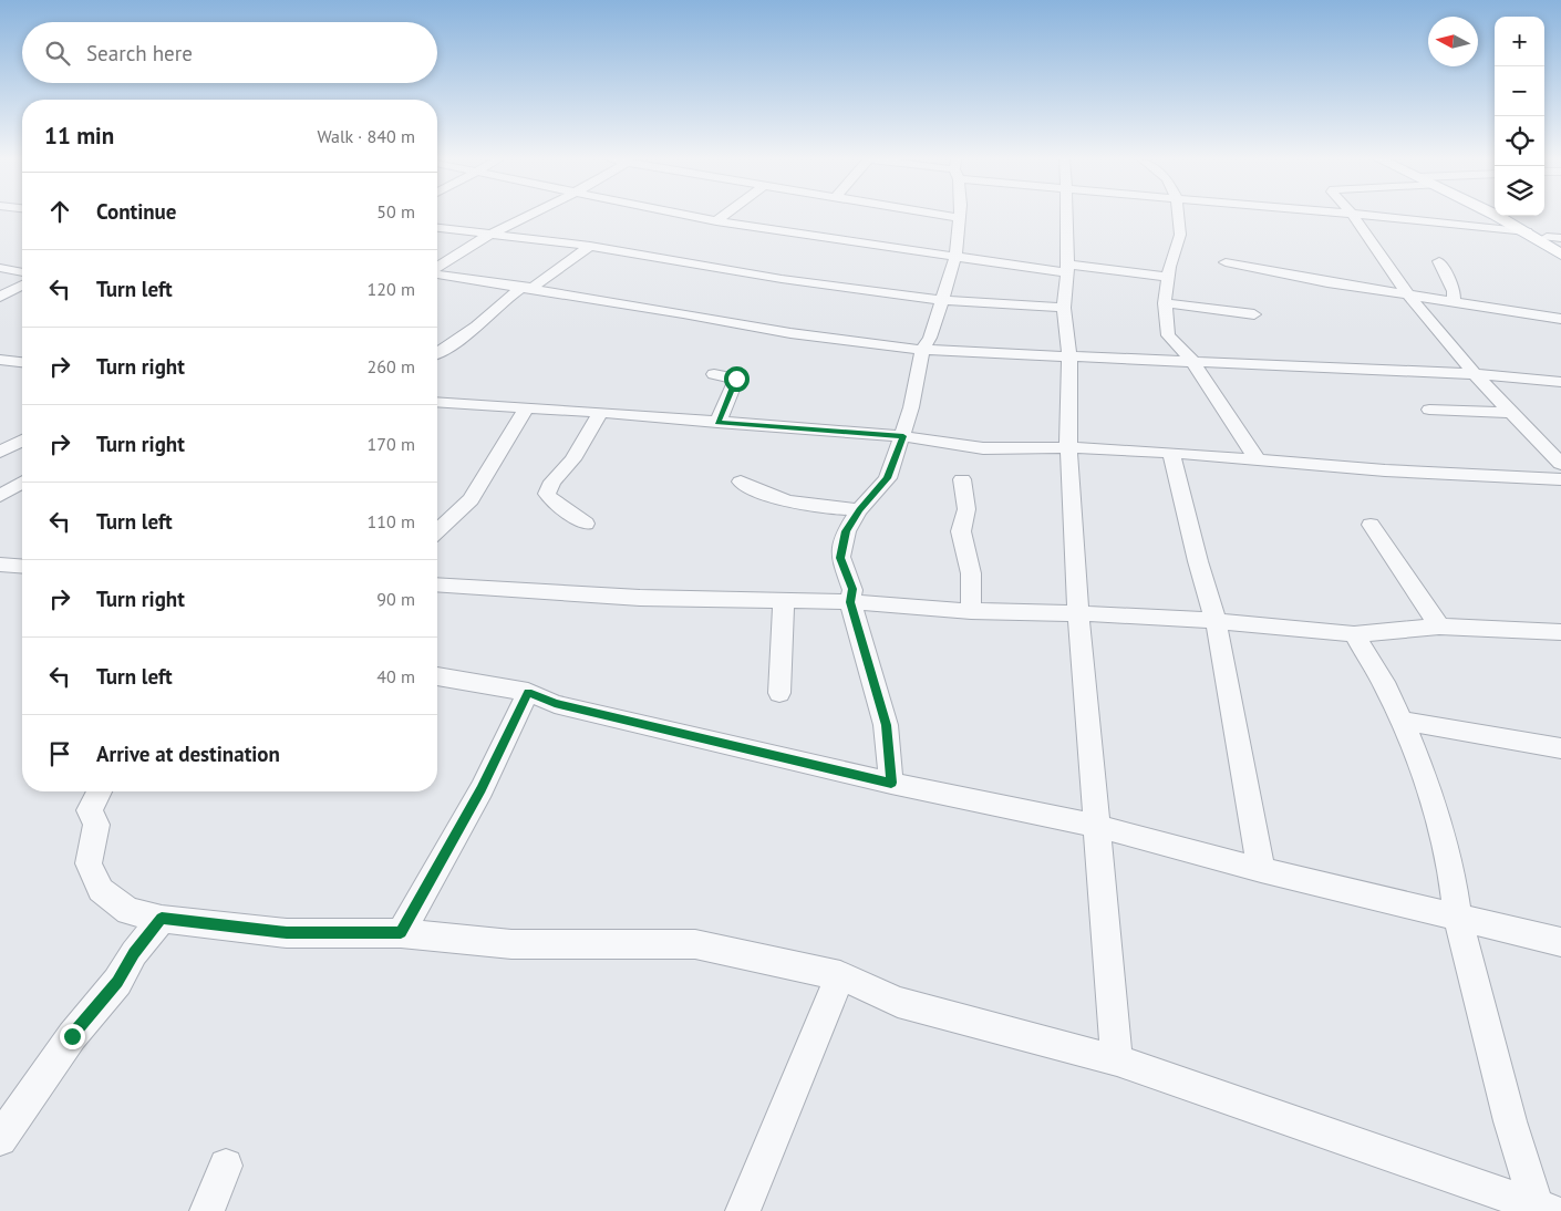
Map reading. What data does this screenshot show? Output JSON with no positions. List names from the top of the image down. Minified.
{"north":"left","page":{"map_buttons":["+","−"],"search":"Search here","heading":["11 min","Walk · 840 m"],"list":[["Continue","50 m"],["Turn left","120 m"],["Turn right","260 m"],["Turn right","170 m"],["Turn left","110 m"],["Turn right","90 m"],["Turn left","40 m"],"Arrive at destination"]}}
